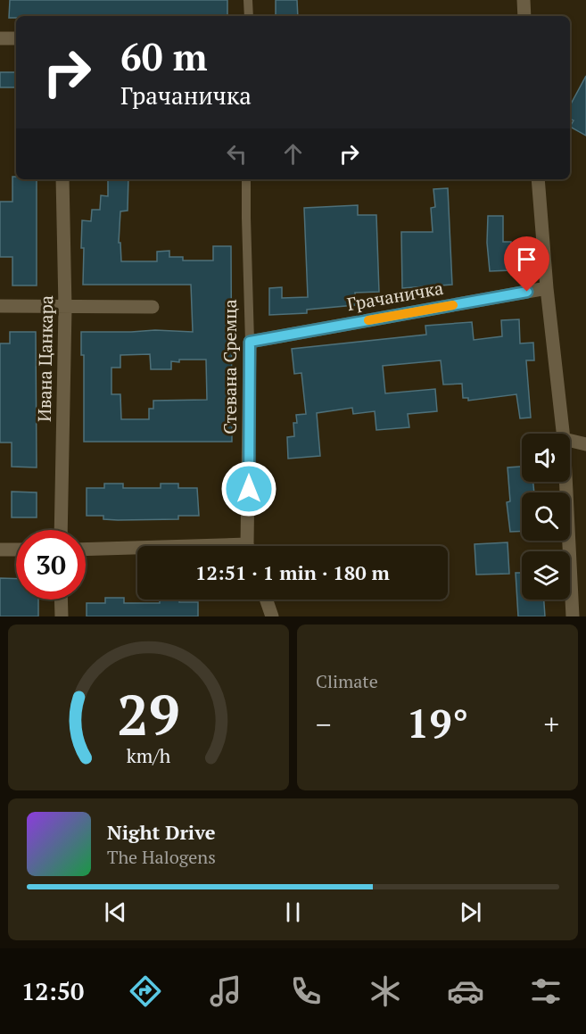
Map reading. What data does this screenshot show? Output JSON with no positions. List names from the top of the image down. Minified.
{"streets":{"street":["Грачаничка","Ивана Цанкара","Стевана Сремца"]},"crossings":[["Грачаничка","Стевана Сремца"]],"page":{"turn":["60 m","Грачаничка"],"limit":"30","trip":"12:51 · 1 min · 180 m","tile":"Climate","heat":["−","19°","+"],"song":["Night Drive","The Halogens"],"tabs":"12:50","gauge":["29","km/h"]}}
